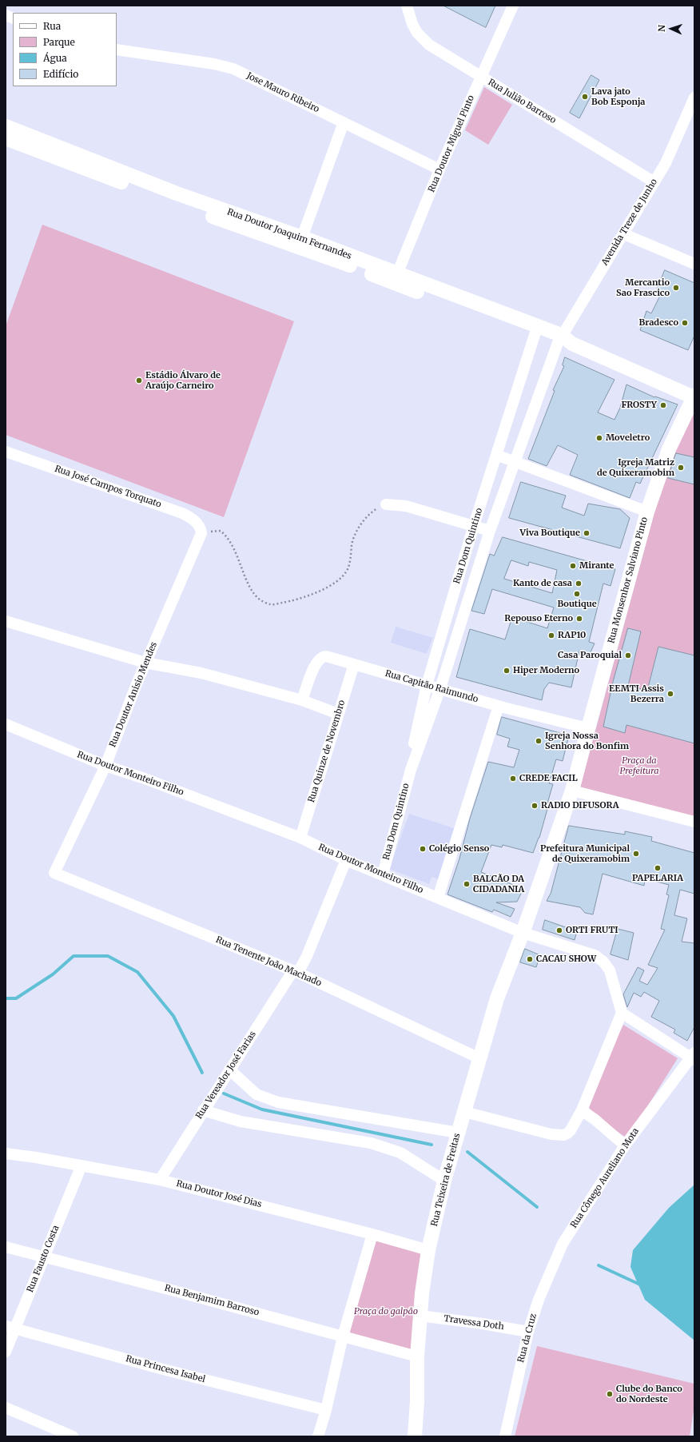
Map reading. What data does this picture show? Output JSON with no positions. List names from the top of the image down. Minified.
{"streets":{"street":["Jose Mauro Ribeiro","Rua Julião Barroso","Rua Doutor Miguel Pinto","Avenida Treze de Junho","Rua Doutor Joaquim Fernandes","Rua José Campos Torquato","Rua Dom Quintino","Rua Monsenhor Salviano Pinto","Rua Capitão Raimundo","Rua Doutor Anisio Mendes","Rua Quinze de Novembro","Rua Doutor Monteiro Filho","Rua Tenente João Machado","Rua Vereador José Farias","Rua Cônego Aureliano Mota","Rua Teixeira de Freitas","Rua Doutor José Dias","Rua Fausto Costa","Rua Benjamim Barroso","Travessa Doth","Rua da Cruz","Rua Princesa Isabel"]},"crossings":[["Jose Mauro Ribeiro","Rua Doutor Miguel Pinto"],["Rua Julião Barroso","Rua Doutor Miguel Pinto"],["Rua Julião Barroso","Avenida Treze de Junho"],["Rua Doutor Miguel Pinto","Rua Doutor Joaquim Fernandes"],["Avenida Treze de Junho","Rua Doutor Joaquim Fernandes"],["Avenida Treze de Junho","Rua Dom Quintino"],["Rua Doutor Joaquim Fernandes","Rua Dom Quintino"],["Rua Doutor Joaquim Fernandes","Rua Monsenhor Salviano Pinto"],["Rua José Campos Torquato","Rua Doutor Anisio Mendes"],["Rua Dom Quintino","Rua Capitão Raimundo"],["Rua Dom Quintino","Rua Doutor Monteiro Filho"],["Rua Monsenhor Salviano Pinto","Rua Capitão Raimundo"],["Rua Monsenhor Salviano Pinto","Rua Doutor Monteiro Filho"],["Rua Monsenhor Salviano Pinto","Rua Teixeira de Freitas"],["Rua Capitão Raimundo","Rua Quinze de Novembro"],["Rua Doutor Anisio Mendes","Rua Doutor Monteiro Filho"],["Rua Doutor Anisio Mendes","Rua Tenente João Machado"],["Rua Quinze de Novembro","Rua Doutor Monteiro Filho"],["Rua Doutor Monteiro Filho","Rua Vereador José Farias"],["Rua Doutor Monteiro Filho","Rua Teixeira de Freitas"],["Rua Tenente João Machado","Rua Vereador José Farias"],["Rua Tenente João Machado","Rua Teixeira de Freitas"],["Rua Vereador José Farias","Rua Doutor José Dias"],["Rua Cônego Aureliano Mota","Rua da Cruz"],["Rua Teixeira de Freitas","Rua Doutor José Dias"],["Rua Teixeira de Freitas","Rua Benjamim Barroso"],["Rua Teixeira de Freitas","Travessa Doth"],["Rua Doutor José Dias","Rua Fausto Costa"],["Rua Fausto Costa","Rua Benjamim Barroso"],["Rua Fausto Costa","Rua Princesa Isabel"],["Travessa Doth","Rua da Cruz"]],"parks":["Praça da Prefeitura","Praça do galpão"],"places":["Lava jato Bob Esponja","Mercantio Sao Frascico","Bradesco","Estádio Álvaro de Araújo Carneiro","FROSTY","Moveletro","Igreja Matriz de Quixeramobim","Viva Boutique","Mirante","Kanto de casa","Boutique","Repouso Eterno","RAP10","Casa Paroquial","Hiper Moderno","EEMTI Assis Bezerra","Igreja Nossa Senhora do Bonfim","CREDE FACIL","RADIO DIFUSORA","Colégio Senso","Prefeitura Municipal de Quixeramobim","PAPELARIA","BALCÃO DA CIDADANIA","ORTI FRUTI","CACAU SHOW","Clube do Banco do Nordeste"],"legend":["Rua","Parque","Água","Edifício"],"north":"left"}
